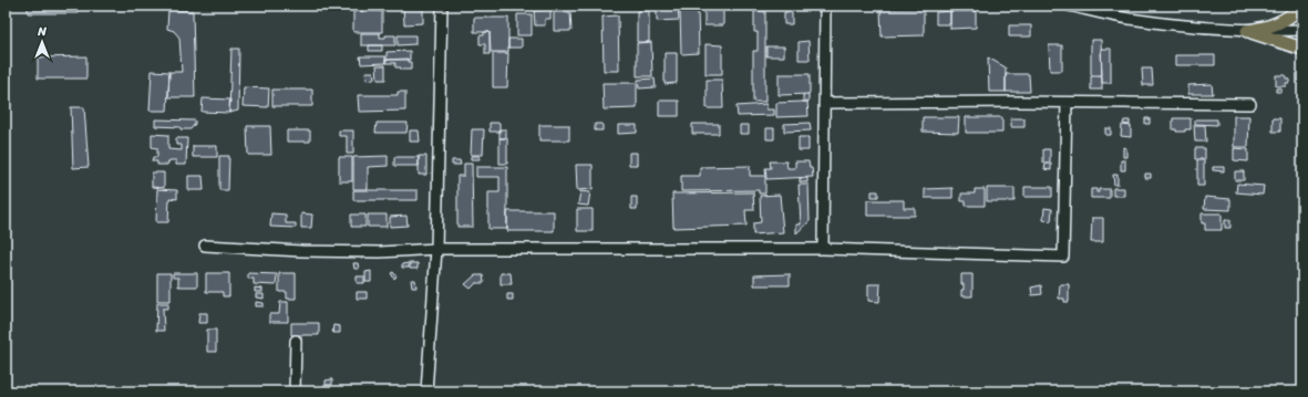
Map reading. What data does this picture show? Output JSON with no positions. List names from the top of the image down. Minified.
{"north":"top"}
